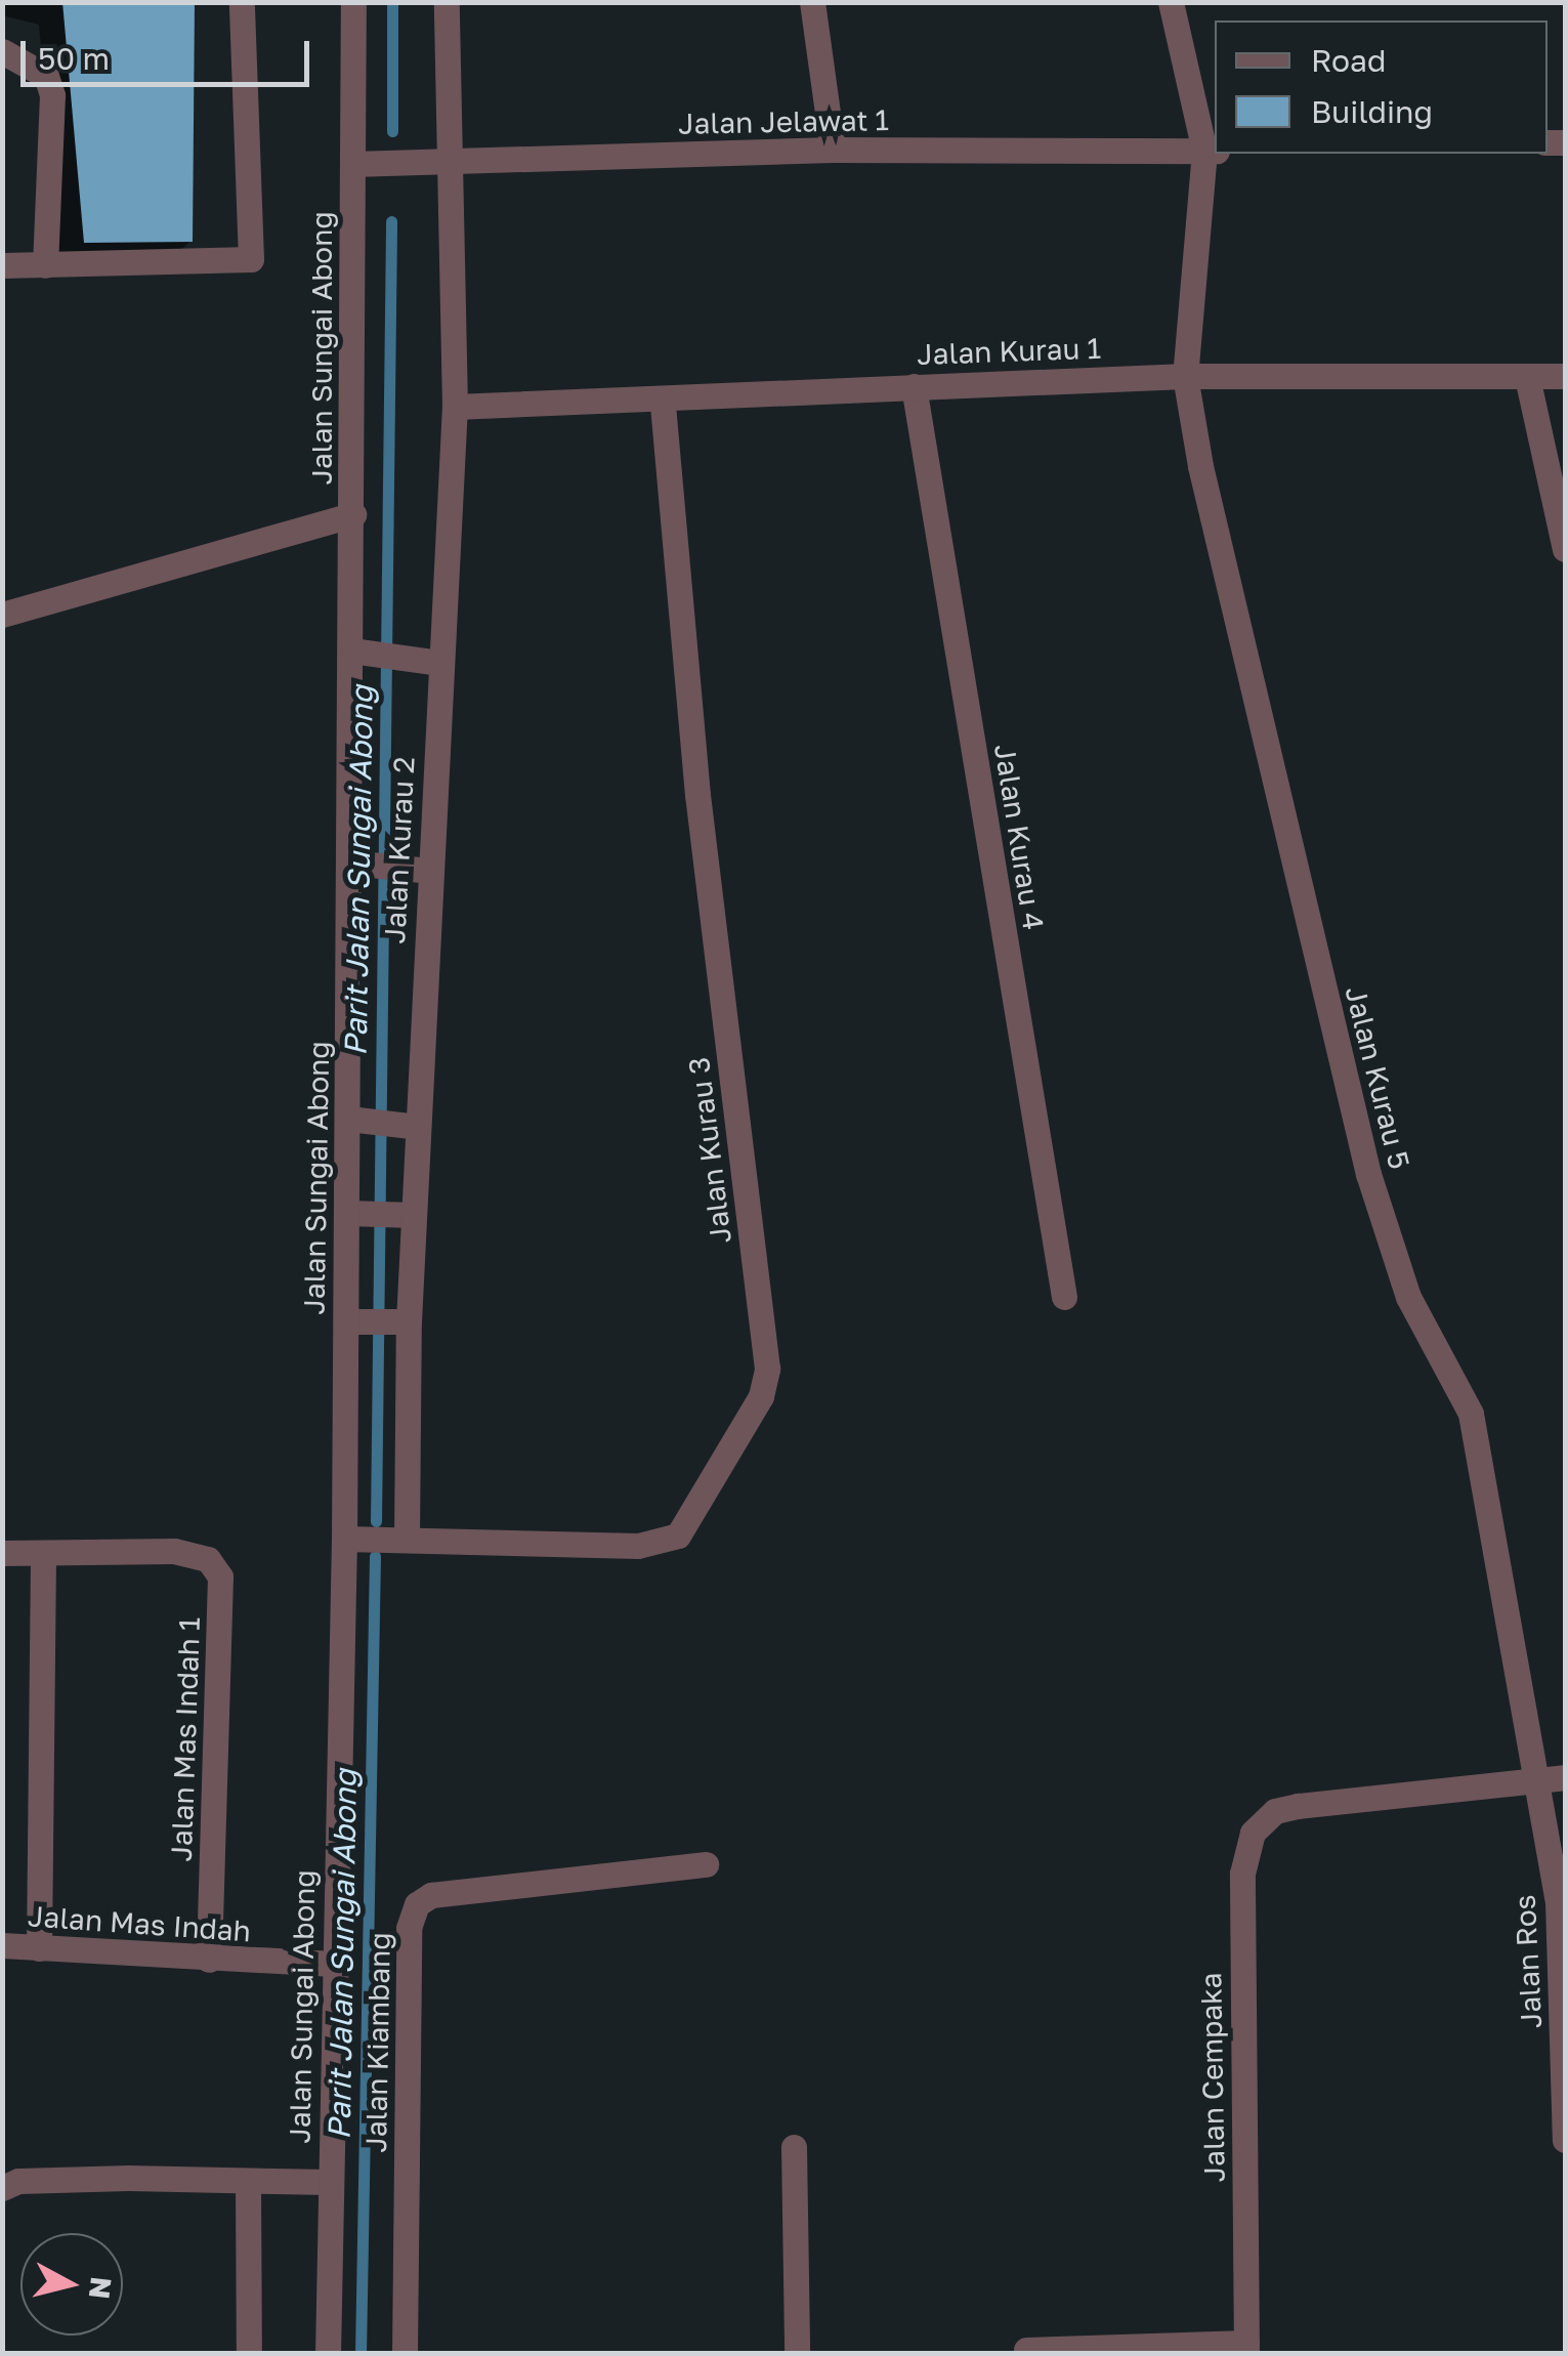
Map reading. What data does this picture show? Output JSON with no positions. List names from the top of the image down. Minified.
{"streets":{"street":["Jalan Jelawat 1","Jalan Sungai Abong","Jalan Kurau 1","Jalan Kurau 4","Jalan Kurau 2","Jalan Kurau 5","Jalan Kurau 3","Jalan Mas Indah 1","Jalan Mas Indah","Jalan Ros","Jalan Kiambang","Jalan Cempaka"]},"crossings":[["Jalan Jelawat 1","Jalan Sungai Abong"],["Jalan Jelawat 1","Jalan Kurau 2"],["Jalan Jelawat 1","Jalan Kurau 5"],["Jalan Sungai Abong","Jalan Kurau 2"],["Jalan Sungai Abong","Jalan Kurau 3"],["Jalan Sungai Abong","Jalan Mas Indah"],["Jalan Kurau 1","Jalan Kurau 4"],["Jalan Kurau 1","Jalan Kurau 2"],["Jalan Kurau 1","Jalan Kurau 5"],["Jalan Kurau 1","Jalan Kurau 3"],["Jalan Kurau 2","Jalan Kurau 3"],["Jalan Kurau 5","Jalan Ros"],["Jalan Kurau 5","Jalan Cempaka"],["Jalan Mas Indah 1","Jalan Mas Indah"],["Jalan Ros","Jalan Cempaka"]],"water":["Parit Jalan Sungai Abong"],"legend":["Road","Building"],"scale_bar":"50 m","north":"right"}
